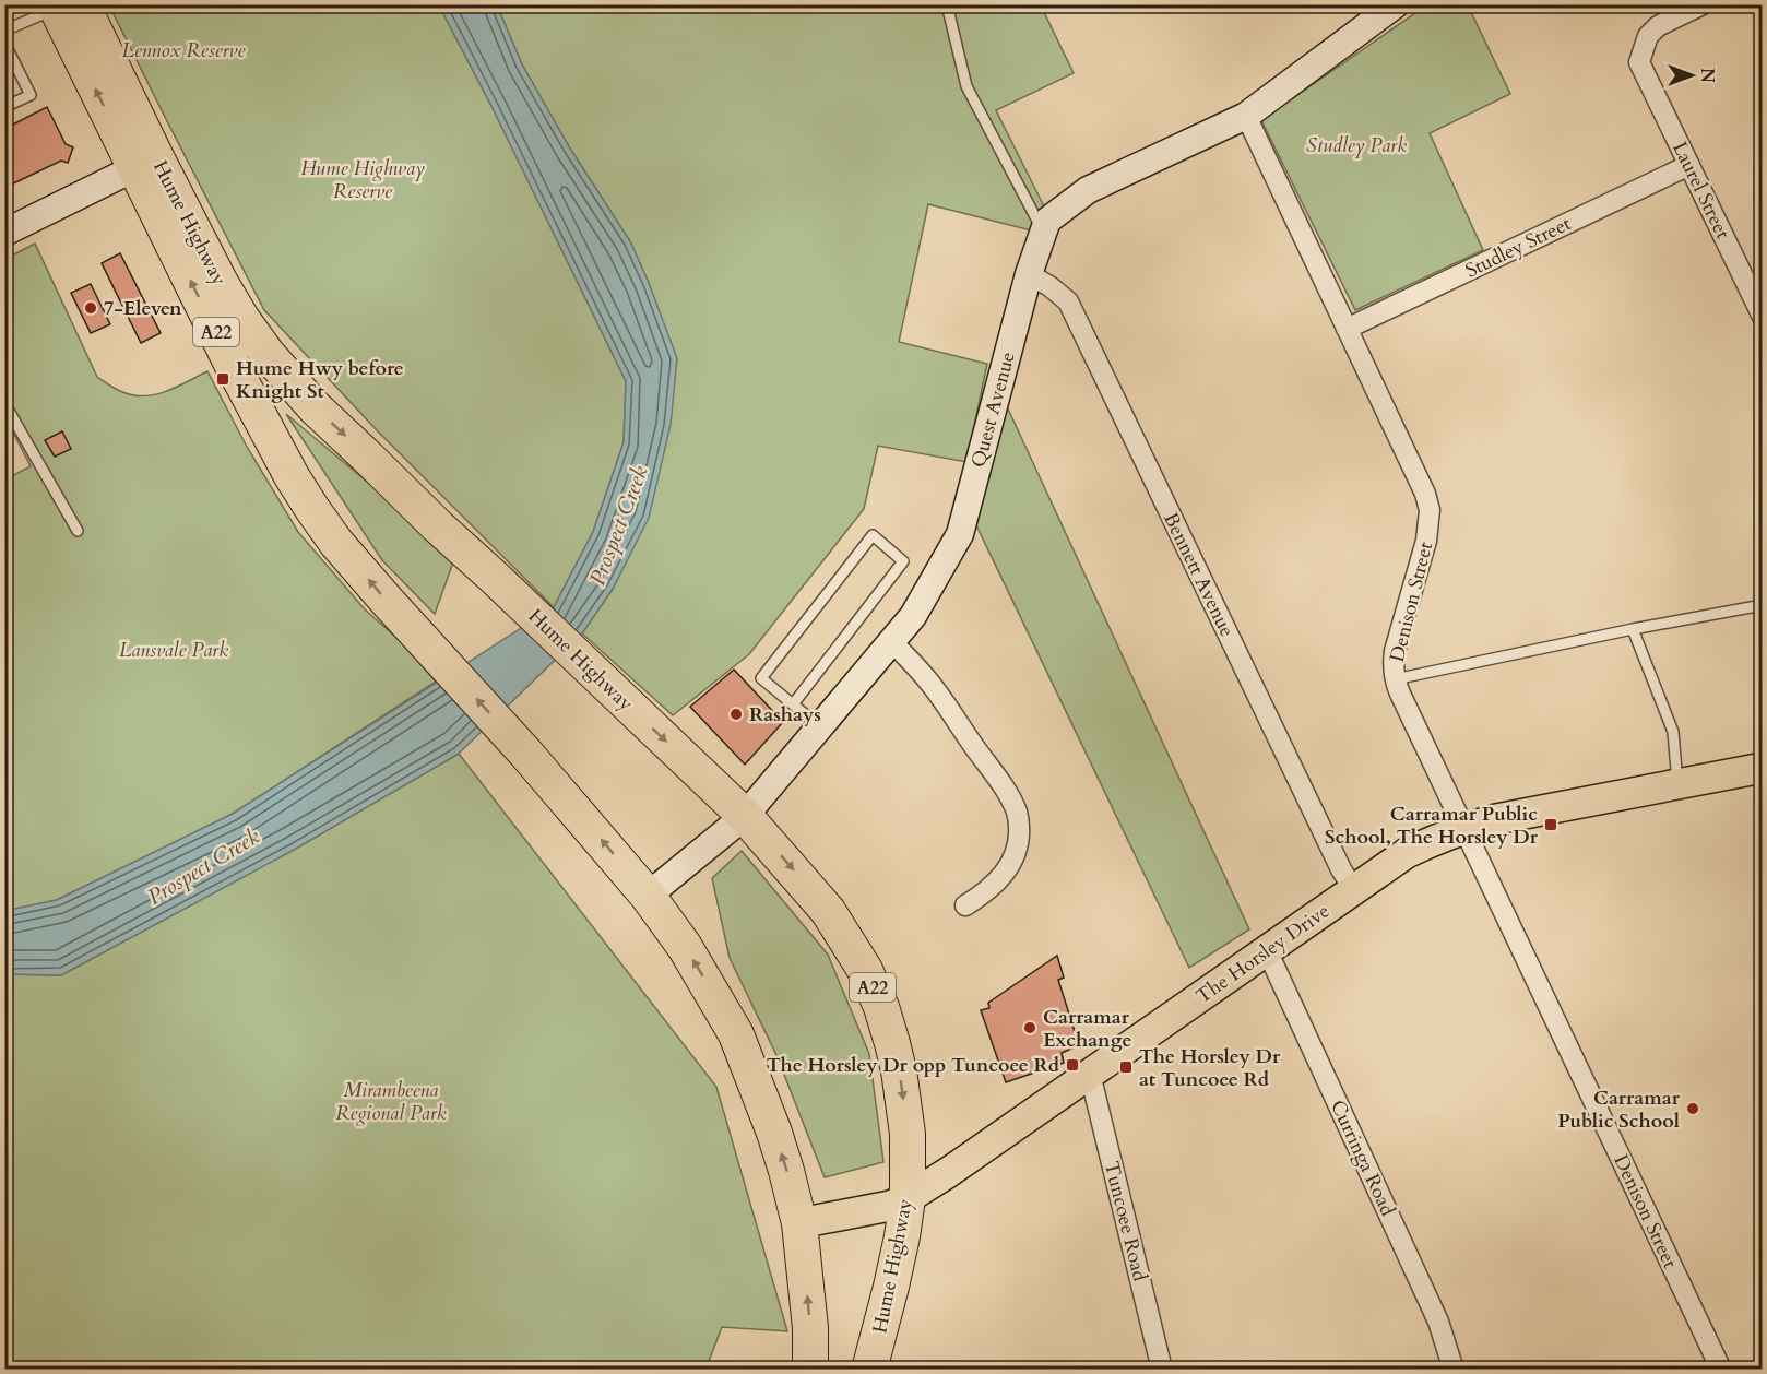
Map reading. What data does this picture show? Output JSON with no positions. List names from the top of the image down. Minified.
{"streets":{"highway":["Hume Highway","A22"],"main road":["The Horsley Drive"],"street":["Laurel Street","Studley Street","Quest Avenue","Bennett Avenue","Denison Street","Curringa Road","Tuncoee Road"]},"crossings":[["Laurel Street","Studley Street"],["Hume Highway","Quest Avenue"],["Hume Highway","The Horsley Drive"],["Studley Street","Denison Street"],["Quest Avenue","Bennett Avenue"],["Quest Avenue","Denison Street"],["Bennett Avenue","The Horsley Drive"],["Denison Street","The Horsley Drive"],["The Horsley Drive","Curringa Road"],["The Horsley Drive","Tuncoee Road"]],"water":["Prospect Creek"],"parks":["Lennox Reserve","Studley Park","Hume Highway Reserve","Lansvale Park","Mirambeena Regional Park"],"places":{"other":["7-Eleven","Rashays","Carramar Exchange","Carramar Public School"],"transit":["Hume Hwy before Knight St","Carramar Public School, The Horsley Dr","The Horsley Dr opp Tuncoee Rd","The Horsley Dr at Tuncoee Rd"]},"north":"right"}
